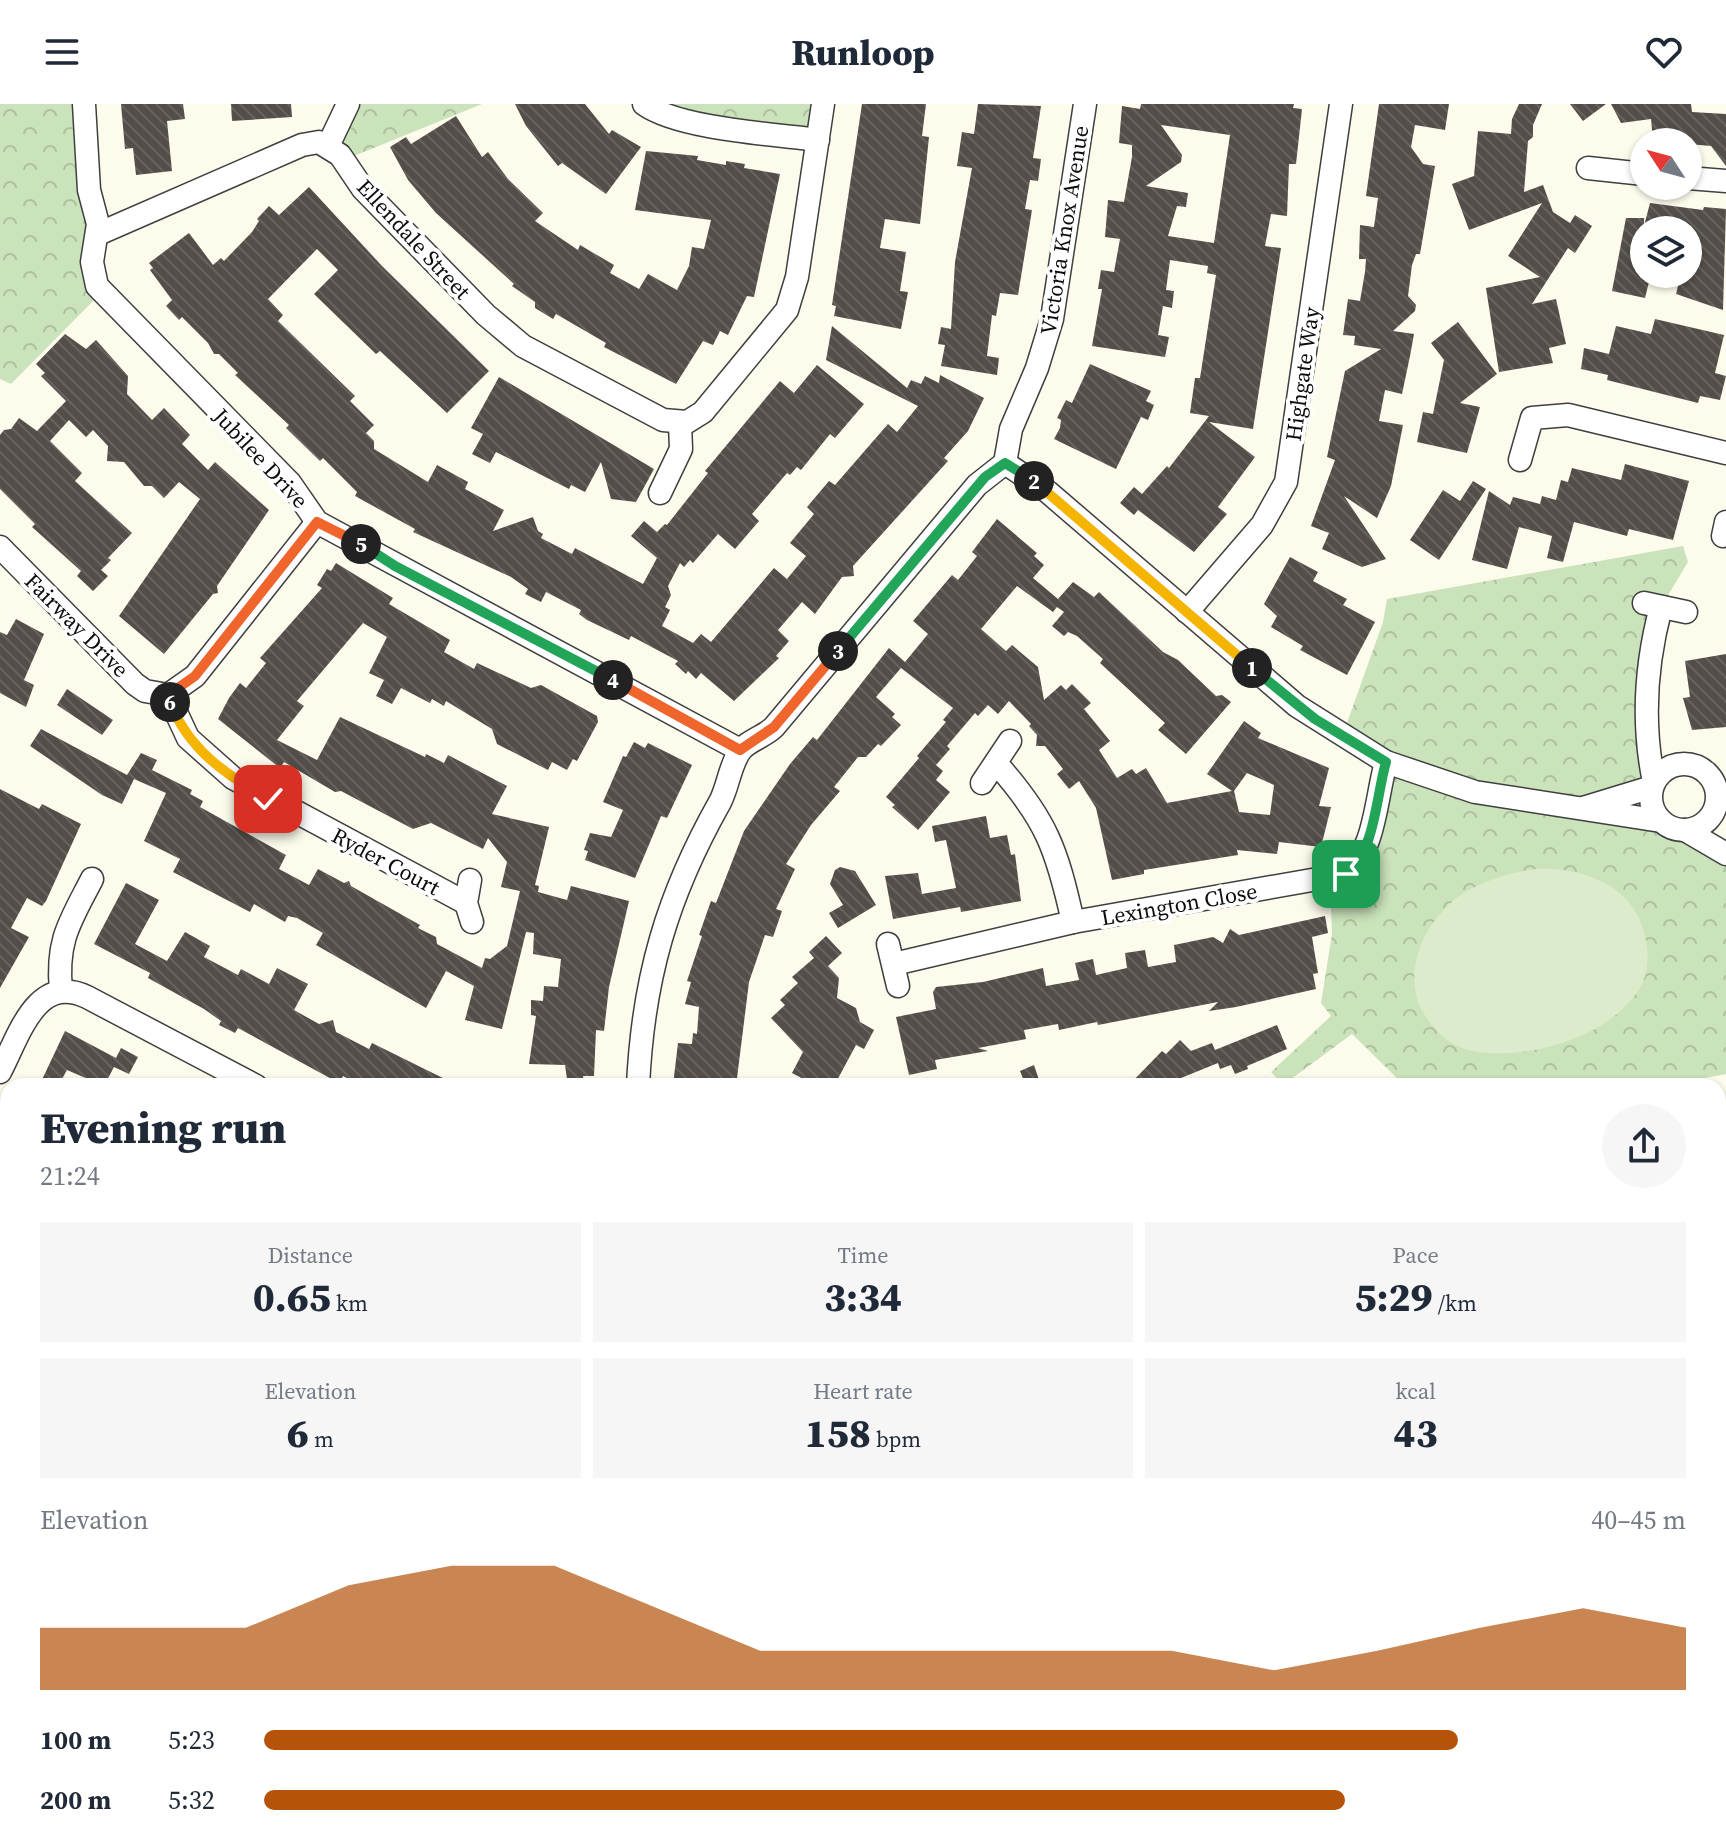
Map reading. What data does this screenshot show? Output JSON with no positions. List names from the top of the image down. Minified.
{"streets":{"street":["Victoria Knox Avenue","Ellendale Street","Highgate Way","Jubilee Drive","Fairway Drive","Ryder Court","Lexington Close"]},"crossings":[["Fairway Drive","Ryder Court"]],"north":"top left","page":{"header":"Runloop","pins":["2","5","3","1","4","6"],"heading":["Evening run","21:24"],"stats":[["Distance","0.65 km"],["Time","3:34"],["Pace","5:29 /km"],["Elevation","6 m"],["Heart rate","158 bpm"],["kcal","43"]],"chart":["Elevation","40–45 m"],"list":[{"name":"100 m","note":"5:23"},{"name":"200 m","note":"5:32"}]}}
